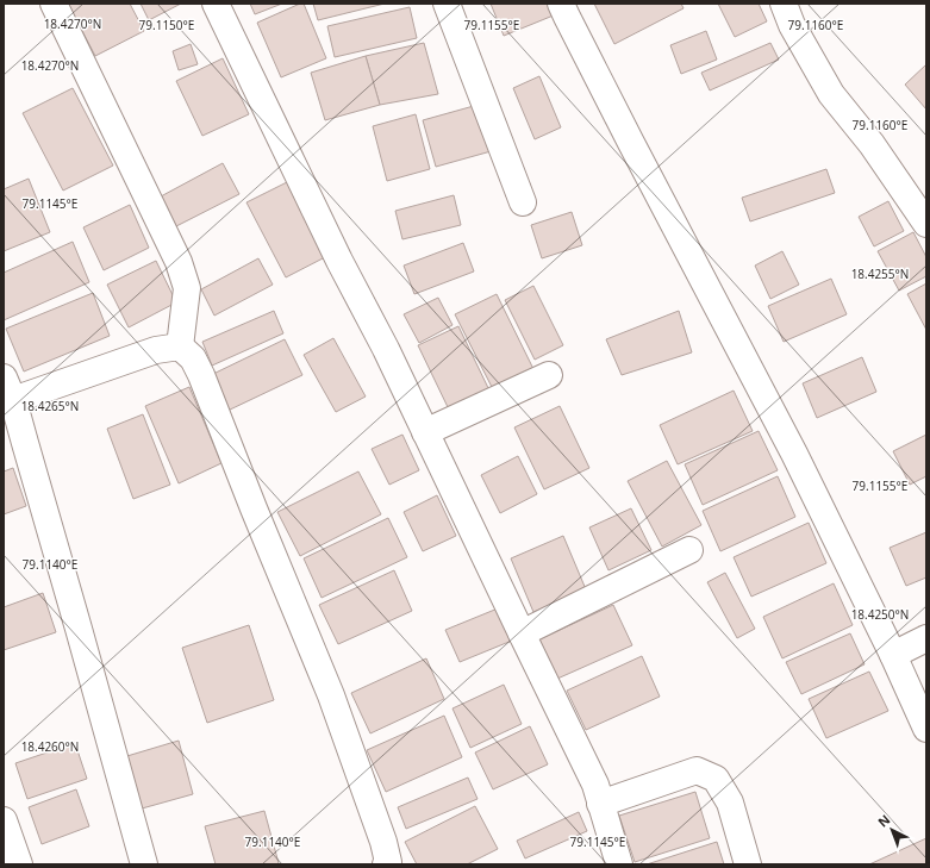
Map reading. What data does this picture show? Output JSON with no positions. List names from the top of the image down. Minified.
{"north":"top left","coordinates":["18.4270°N","79.1150°E","79.1155°E","79.1160°E","79.1145°E","18.4255°N","18.4265°N","79.1140°E","18.4250°N","18.4260°N"]}
